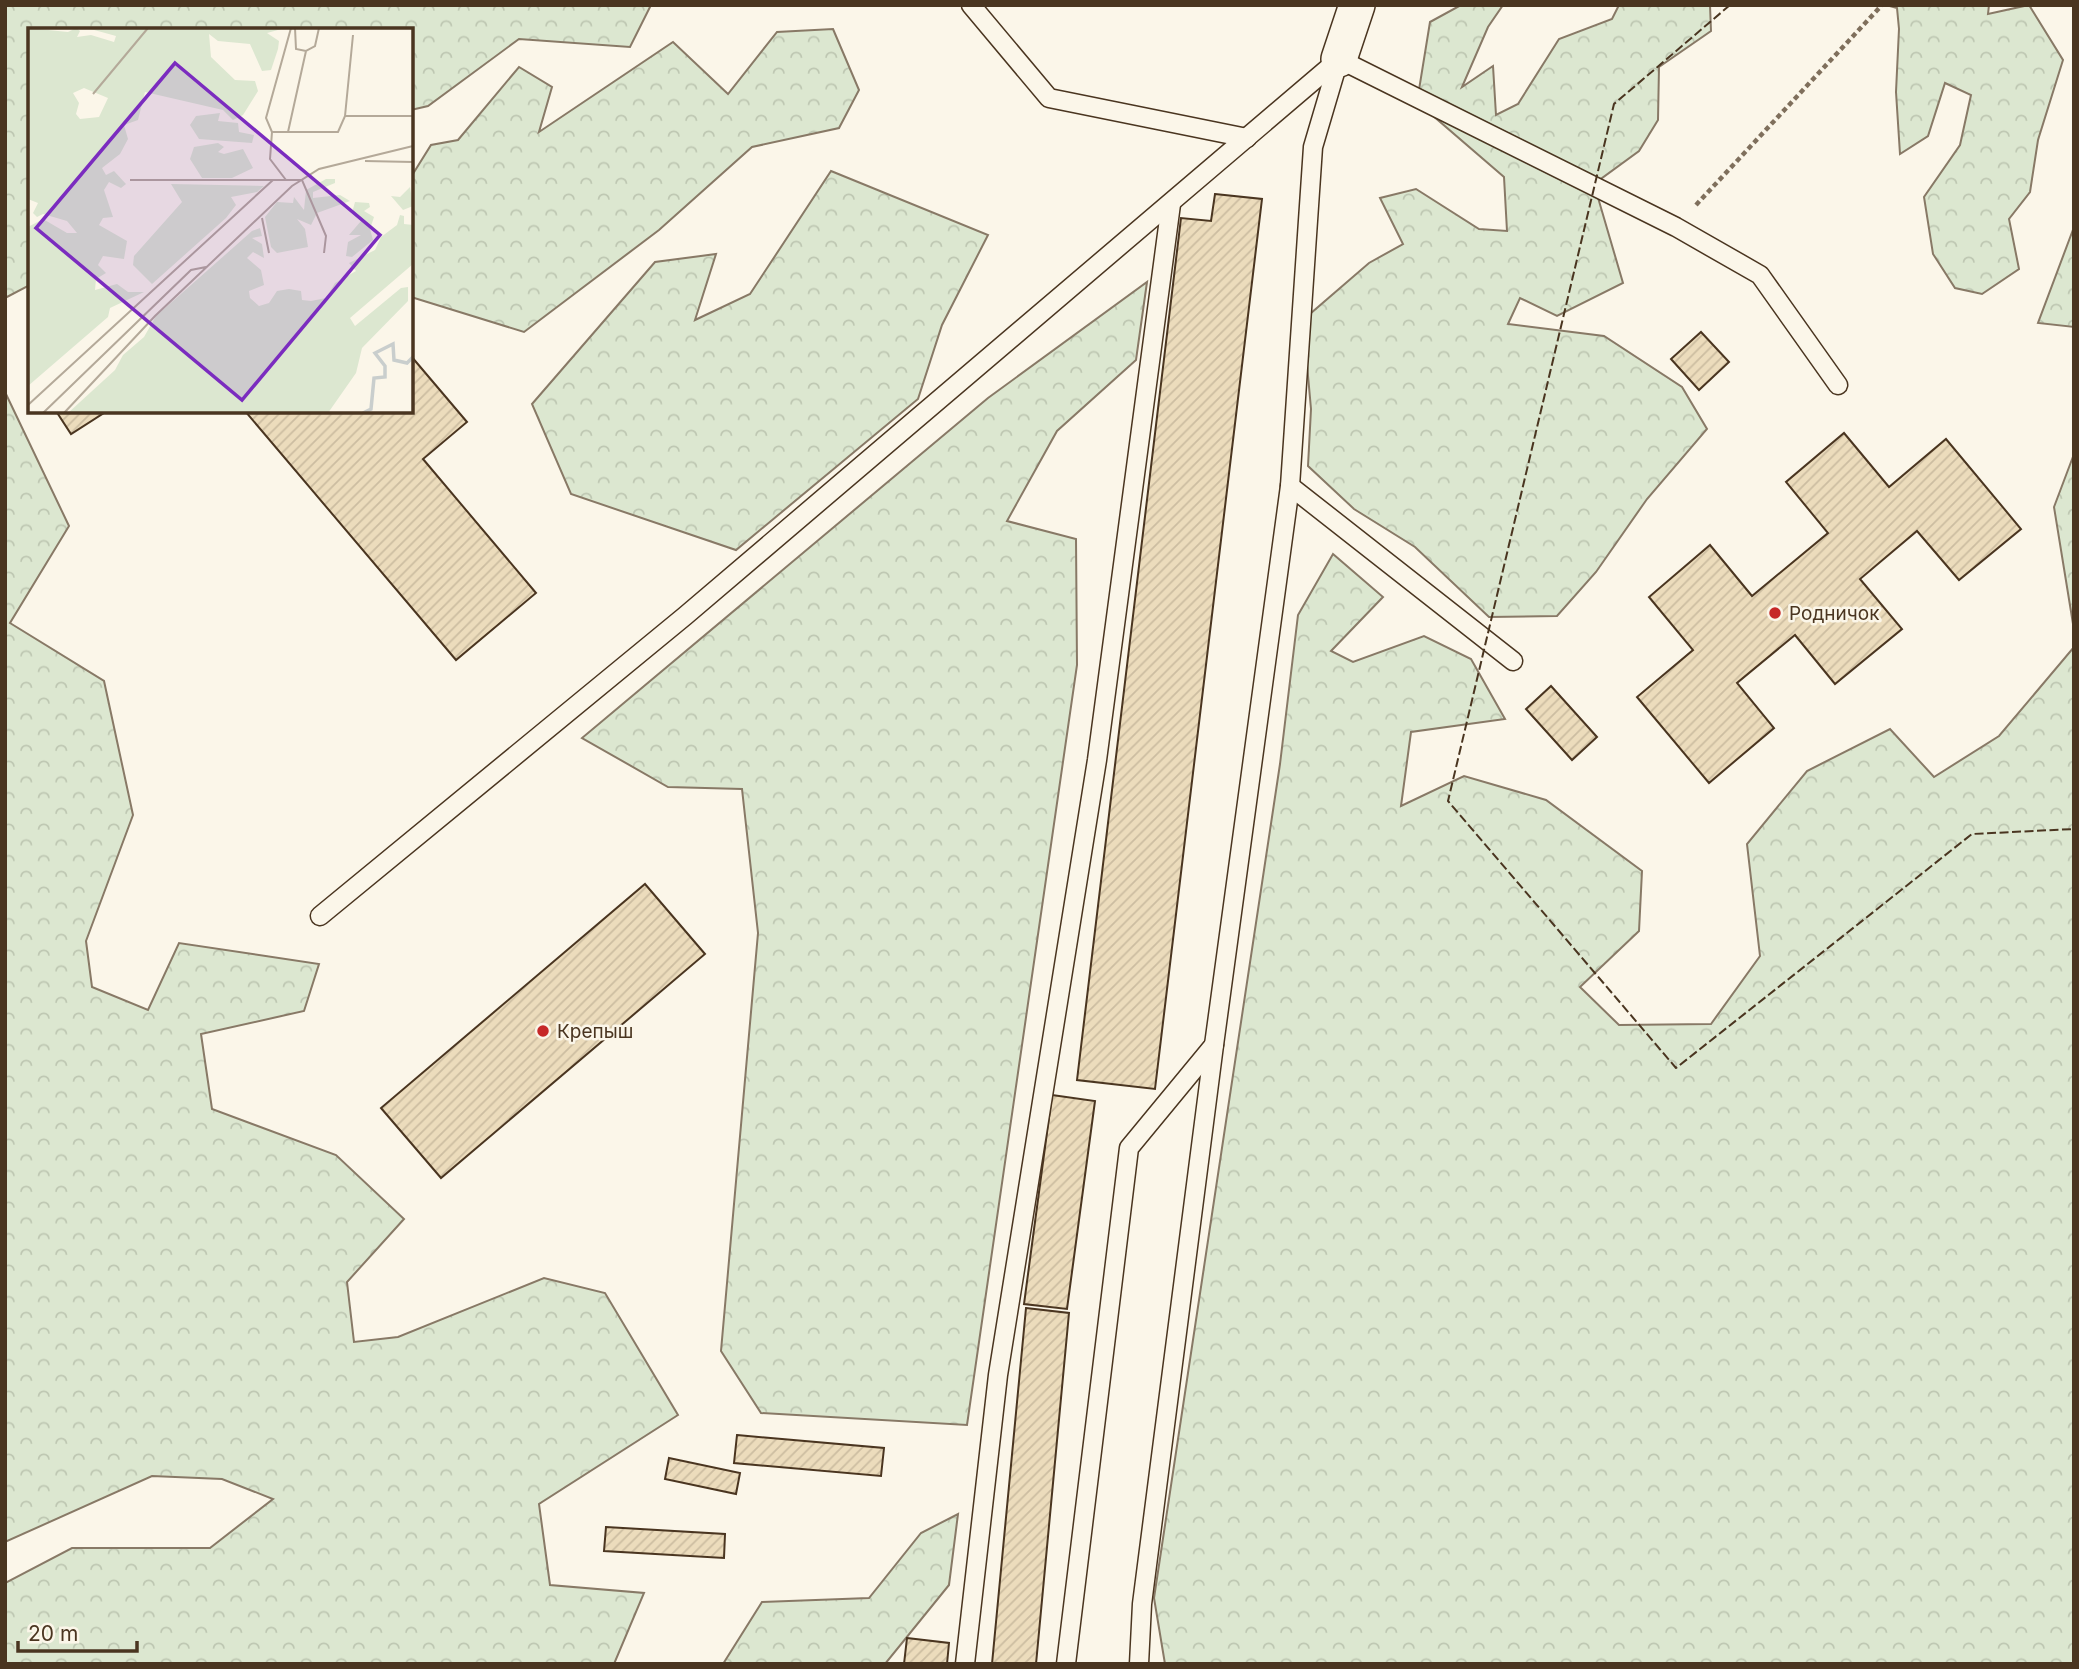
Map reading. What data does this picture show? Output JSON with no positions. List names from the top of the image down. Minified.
{"places":["Родничок","Крепыш"],"scale_bar":"20 m"}
